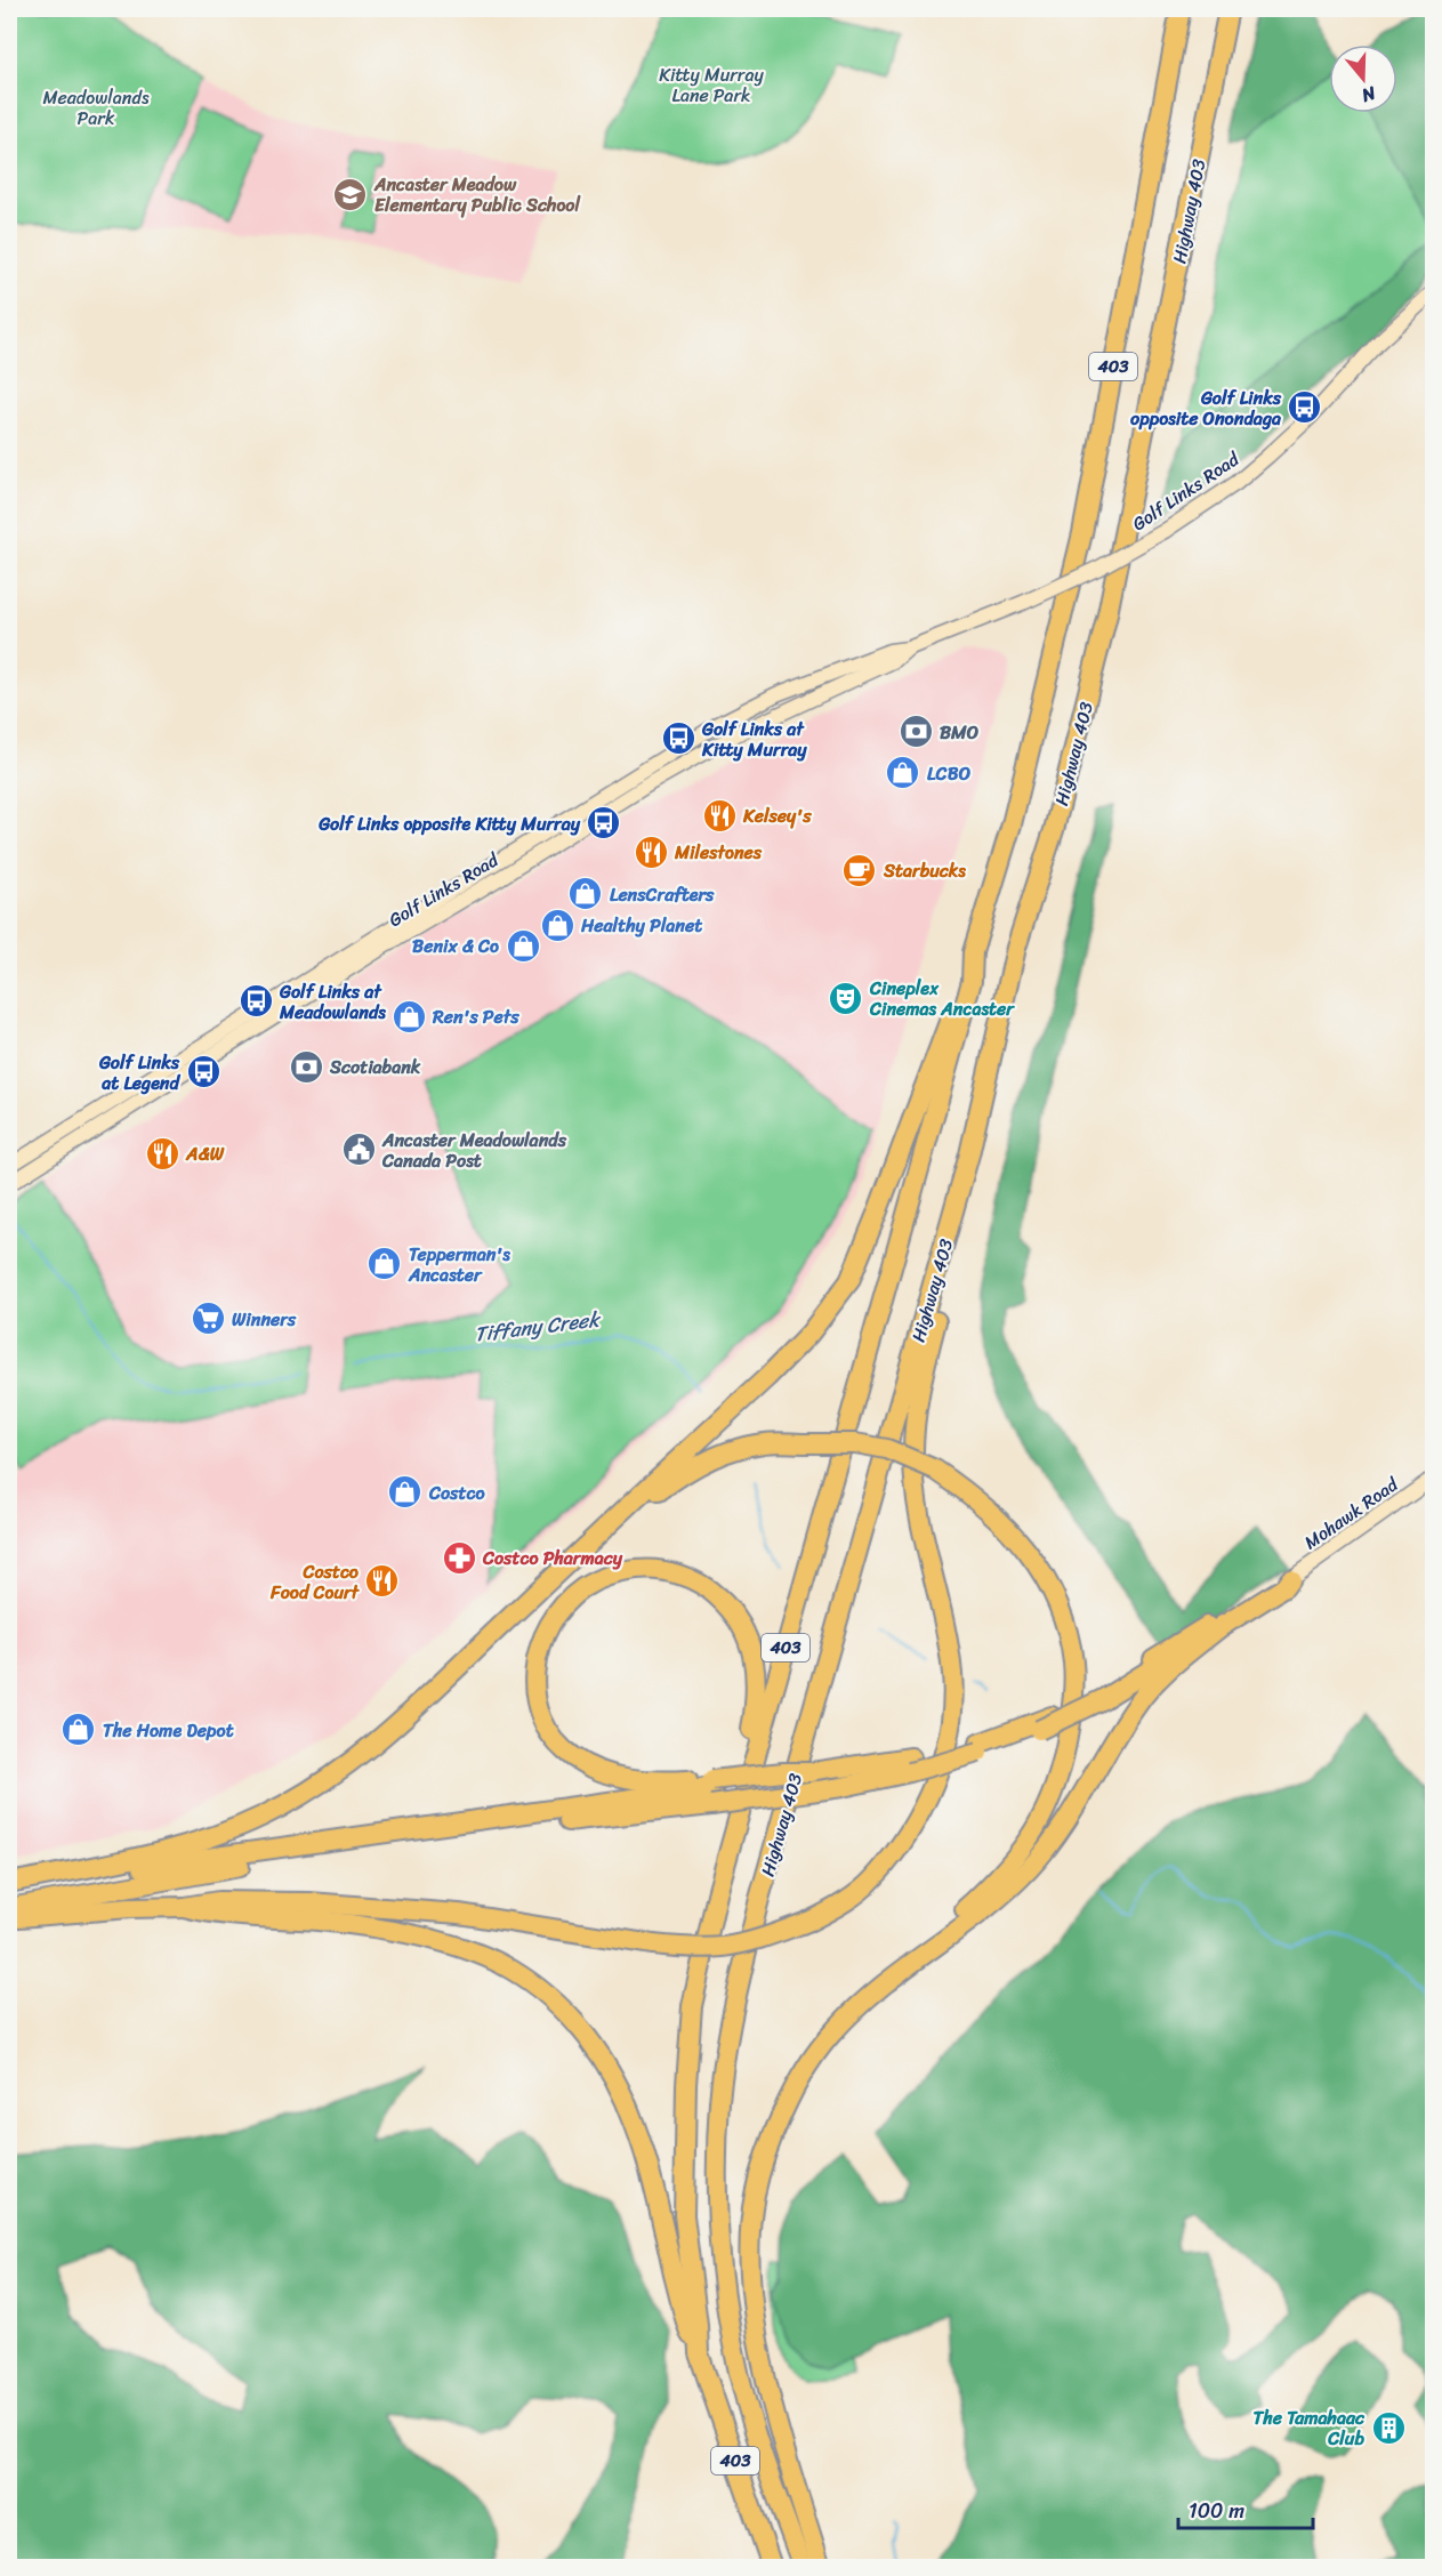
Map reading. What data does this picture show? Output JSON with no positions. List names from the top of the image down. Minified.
{"streets":{"highway":["Highway 403","403"],"main road":["Golf Links Road","Mohawk Road"]},"water":["Tiffany Creek"],"parks":["Kitty Murray Lane Park","Meadowlands Park"],"places":{"school or university":["Ancaster Meadow Elementary Public School"],"bus stop":["Golf Links opposite Onondaga","Golf Links at Kitty Murray","Golf Links opposite Kitty Murray","Golf Links at Meadowlands","Golf Links at Legend"],"bank":["BMO","Scotiabank"],"shop":["LCBO","LensCrafters","Healthy Planet","Benix & Co","Ren's Pets","Tepperman's Ancaster","Costco","The Home Depot"],"restaurant":["Kelsey's","Milestones","A&W","Costco Food Court"],"cafe":["Starbucks"],"theatre":["Cineplex Cinemas Ancaster"],"public building":["Ancaster Meadowlands Canada Post"],"supermarket":["Winners"],"pharmacy":["Costco Pharmacy"],"building":["The Tamahaac Club"]},"scale_bar":"100 m","north":"bottom"}
